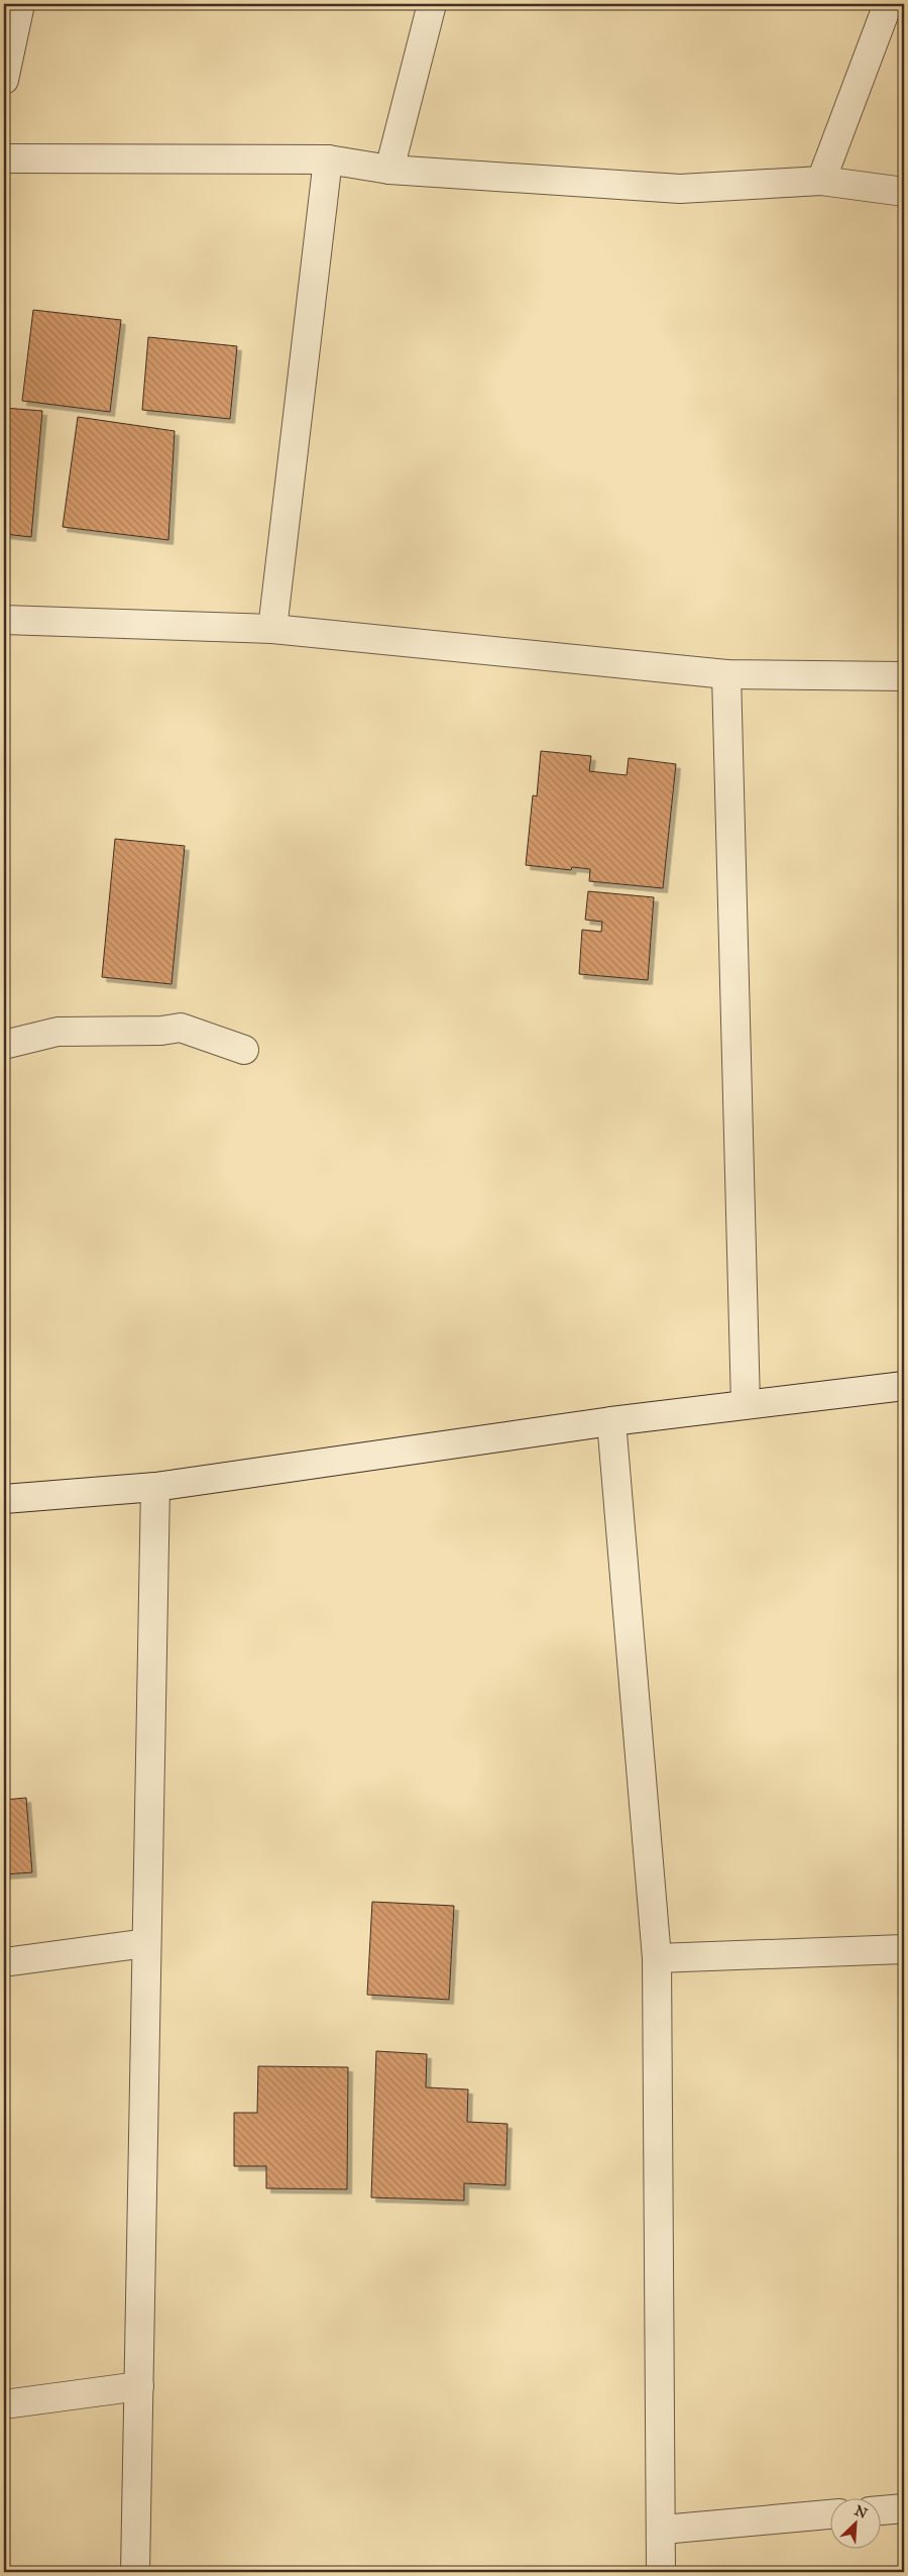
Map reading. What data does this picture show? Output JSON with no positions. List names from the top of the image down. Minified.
{"north":"top right"}
